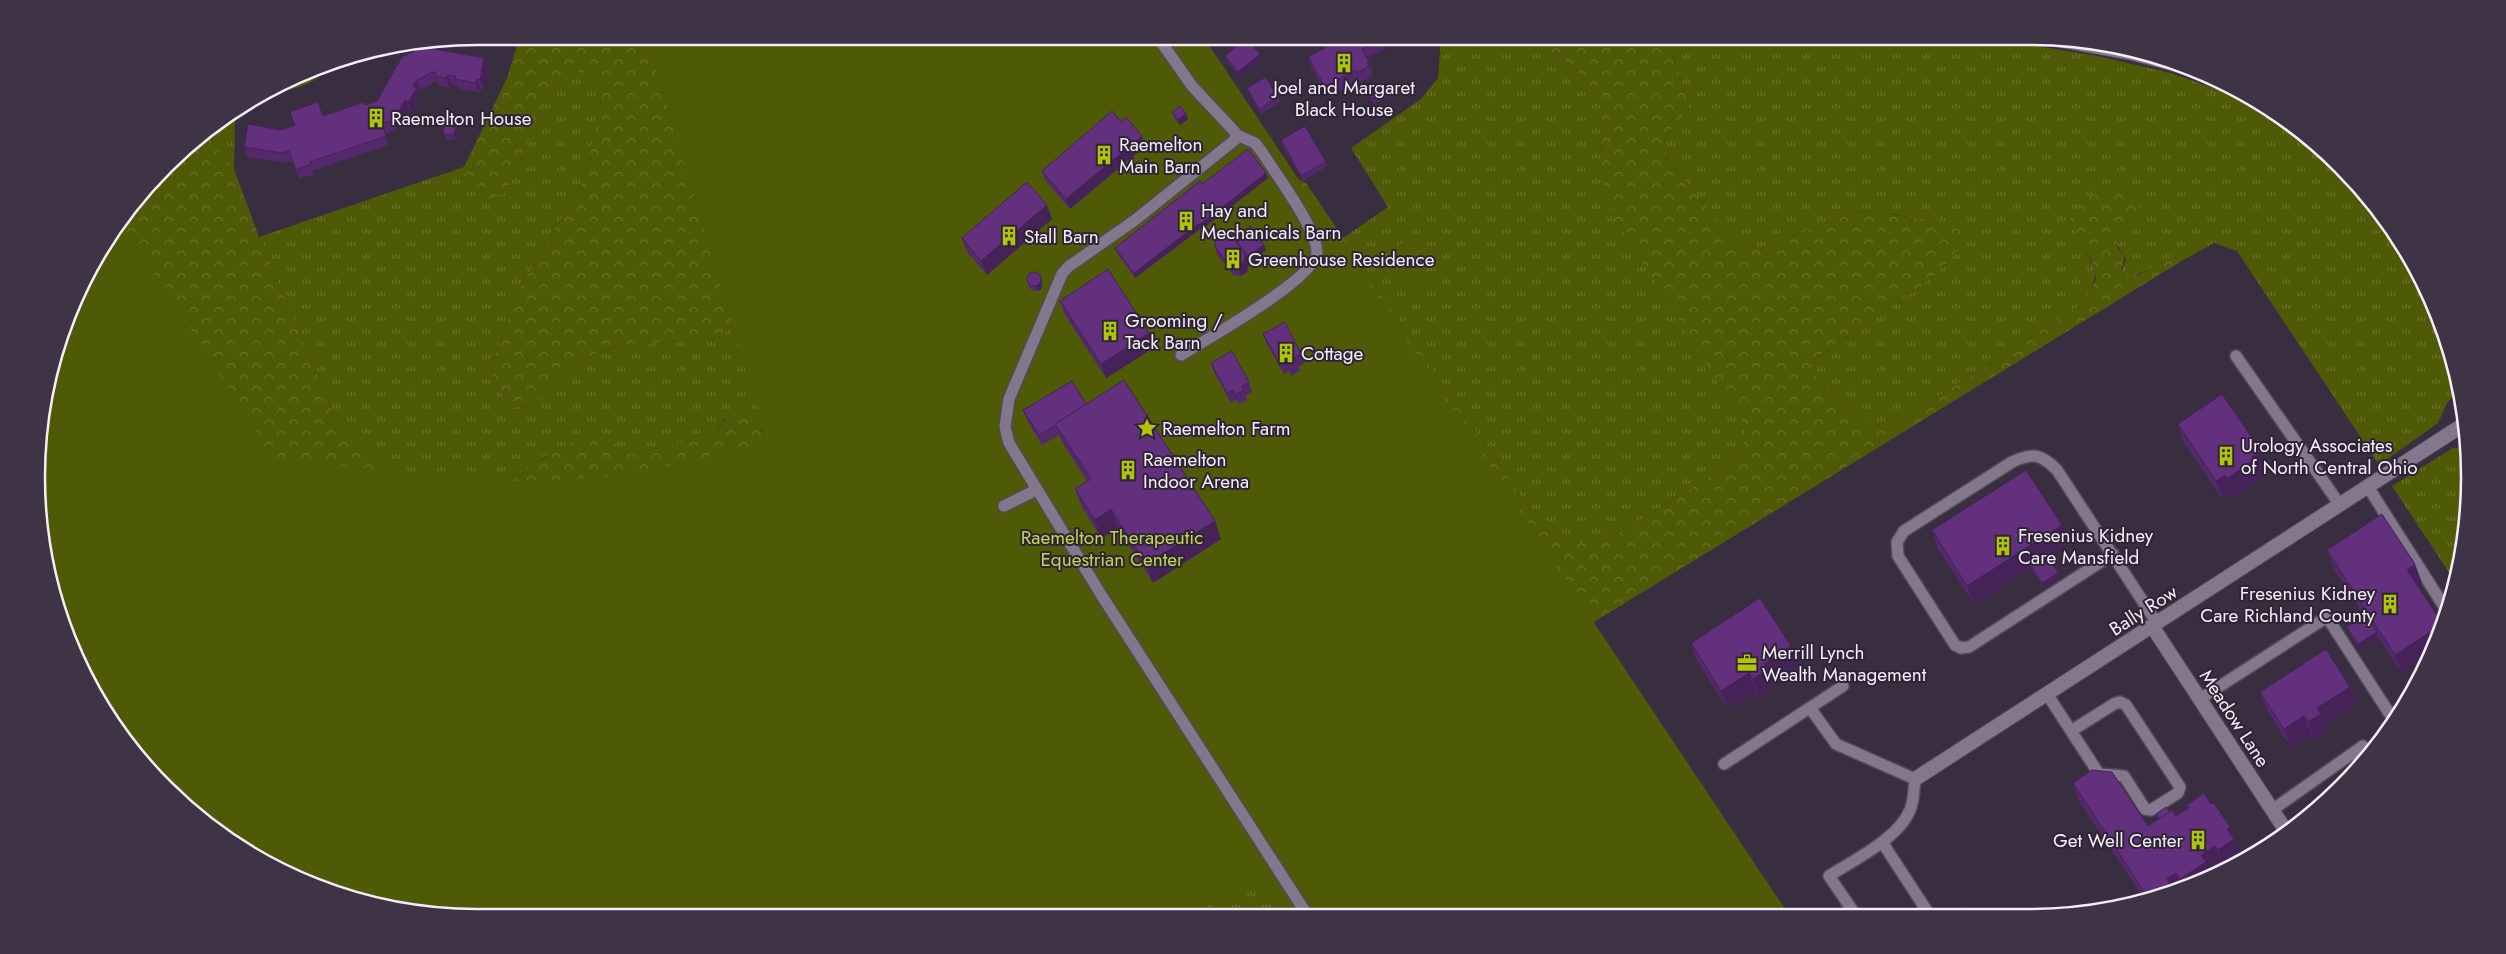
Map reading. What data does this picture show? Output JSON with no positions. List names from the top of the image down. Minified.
{"streets":{"street":["Bally Row","Meadow Lane"]},"crossings":[["Bally Row","Meadow Lane"]],"parks":["Raemelton Therapeutic Equestrian Center"],"places":{"building":["Joel and Margaret Black House","Raemelton House","Raemelton Main Barn","Hay and Mechanicals Barn","Stall Barn","Greenhouse Residence","Grooming / Tack Barn","Cottage","Urology Associates of North Central Ohio","Raemelton Indoor Arena","Fresenius Kidney Care Mansfield","Fresenius Kidney Care Richland County","Get Well Center"],"place":["Raemelton Farm"],"office":["Merrill Lynch Wealth Management"]}}
